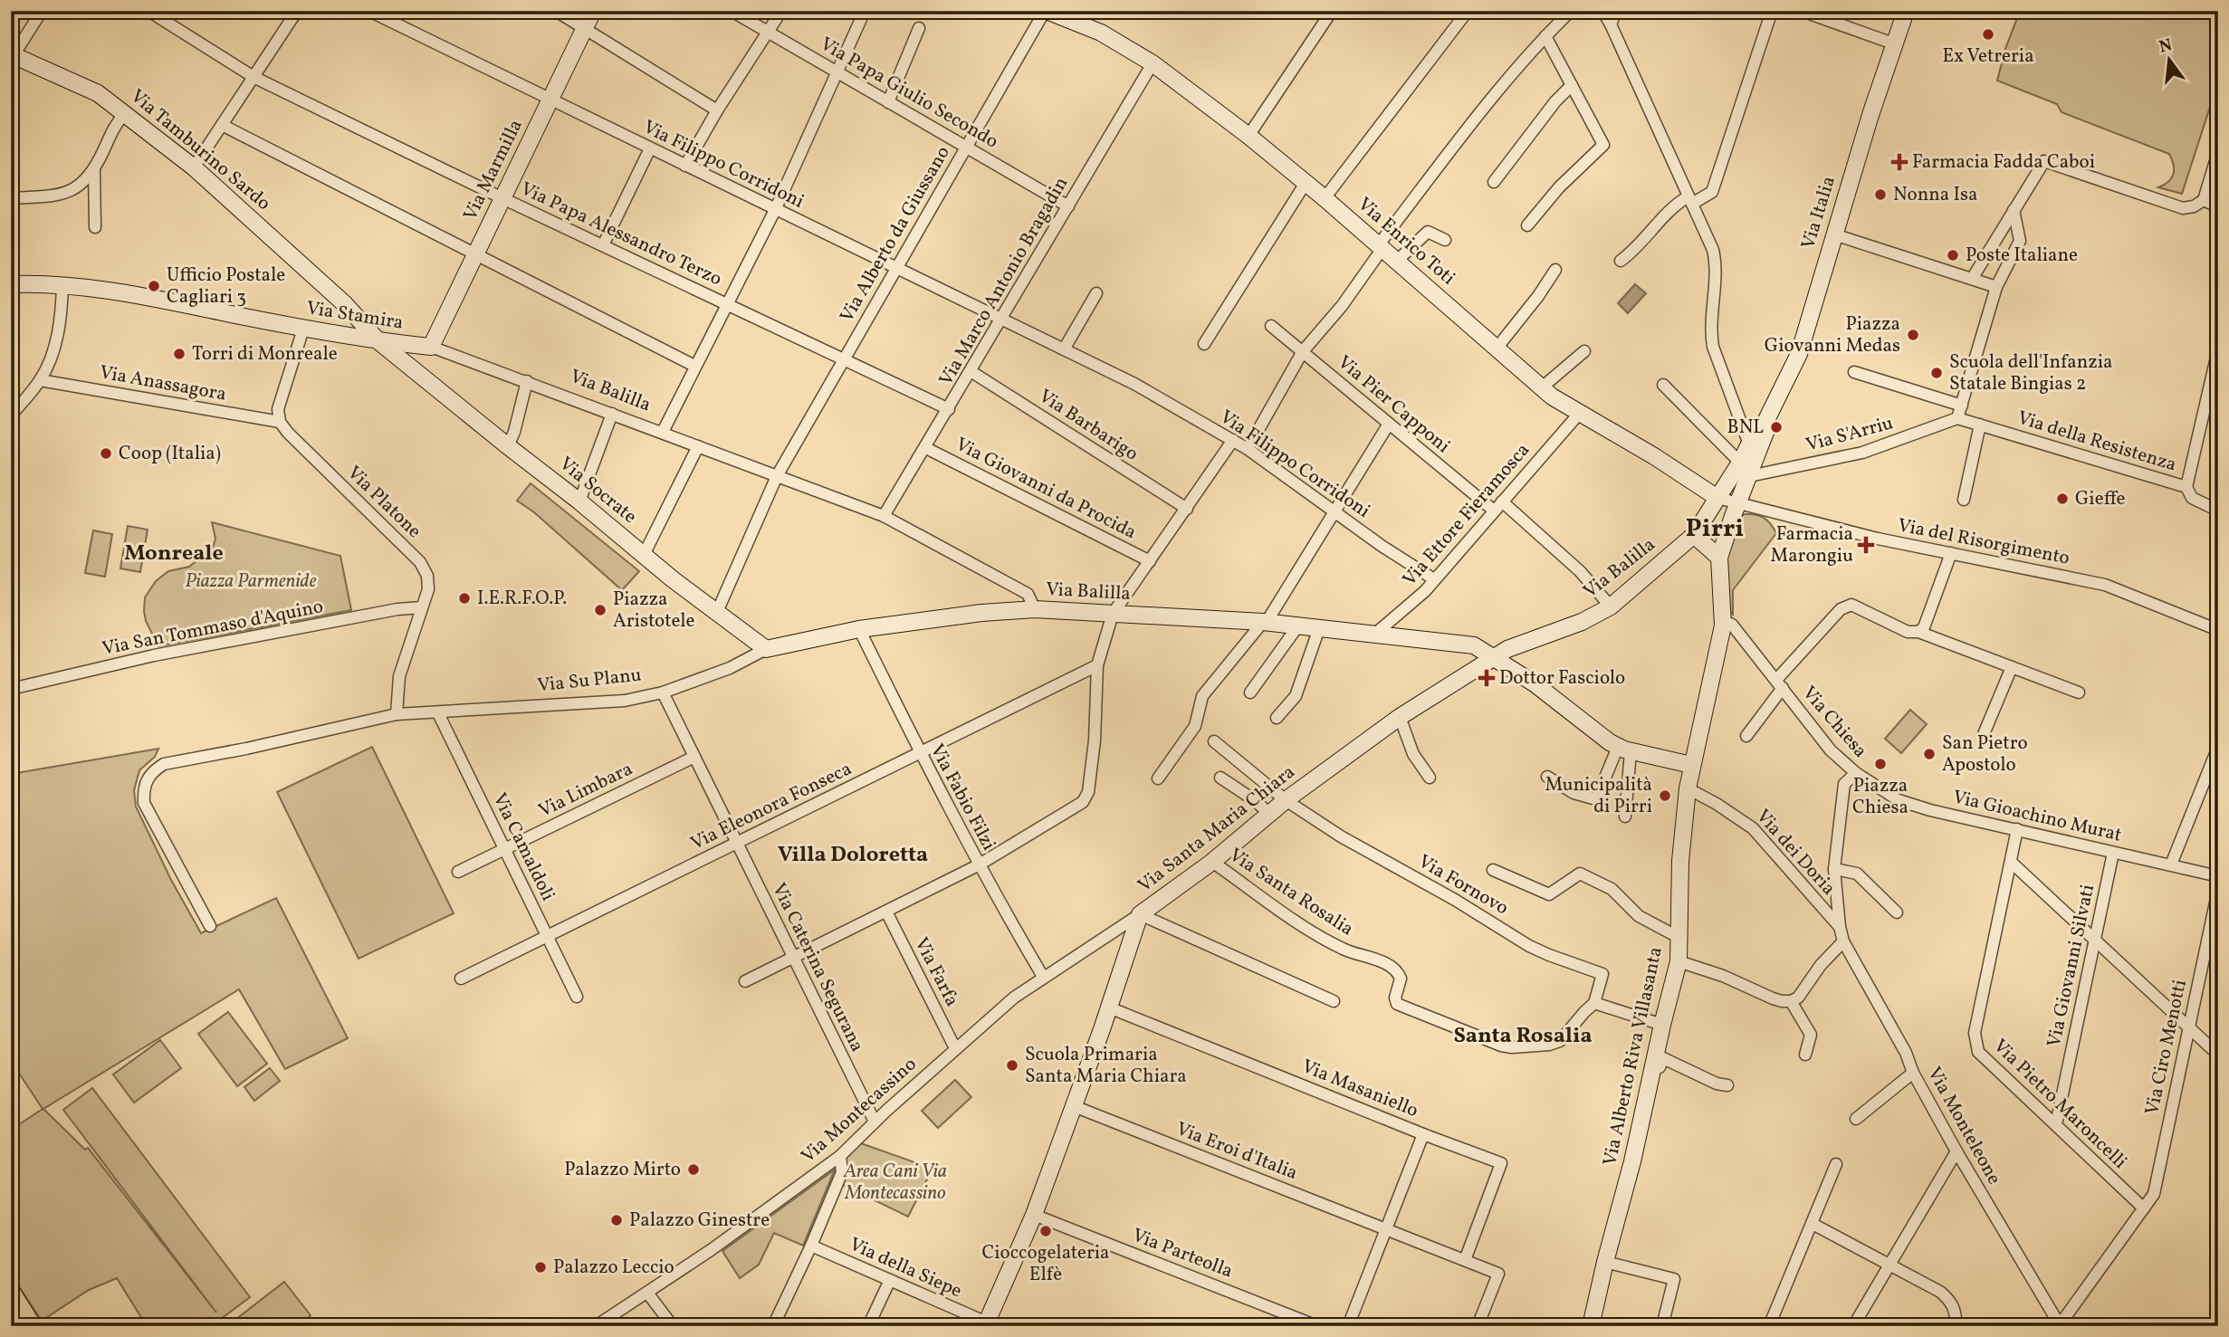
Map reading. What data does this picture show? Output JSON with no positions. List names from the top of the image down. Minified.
{"streets":{"street":["Via Papa Giulio Secondo","Via Tamburino Sardo","Via Filippo Corridoni","Via Marmilla","Via Italia","Via Papa Alessandro Terzo","Via Alberto da Giussano","Via Enrico Toti","Via Marco Antonio Bragadin","Via Stamira","Via Anassagora","Via Balilla","Via Pier Capponi","Via Barbarigo","Via S'Arriu","Via della Resistenza","Via Giovanni da Procida","Via Socrate","Via Platone","Via Ettore Fieramosca","Via del Risorgimento","Via San Tommaso d'Aquino","Via Su Planu","Via Chiesa","Via Limbara","Via Fabio Filzi","Via Eleonora Fonseca","Via Gioachino Murat","Via Santa Maria Chiara","Via Camaldoli","Via dei Doria","Via Fornovo","Via Santa Rosalia","Via Giovanni Silvati","Via Caterina Segurana","Via Farfa","Via Ciro Menotti","Via Alberto Riva Villasanta","Via Masaniello","Via Pietro Maroncelli","Via Montecassino","Via Monteleone","Via Eroi d'Italia","Via Parteolla","Via della Siepe"]},"crossings":[["Via Papa Giulio Secondo","Via Alberto da Giussano"],["Via Papa Giulio Secondo","Via Marco Antonio Bragadin"],["Via Tamburino Sardo","Via Stamira"],["Via Tamburino Sardo","Via Socrate"],["Via Filippo Corridoni","Via Marmilla"],["Via Filippo Corridoni","Via Alberto da Giussano"],["Via Filippo Corridoni","Via Marco Antonio Bragadin"],["Via Filippo Corridoni","Via Ettore Fieramosca"],["Via Marmilla","Via Papa Alessandro Terzo"],["Via Marmilla","Via Stamira"],["Via Marmilla","Via Balilla"],["Via Papa Alessandro Terzo","Via Alberto da Giussano"],["Via Papa Alessandro Terzo","Via Marco Antonio Bragadin"],["Via Alberto da Giussano","Via Enrico Toti"],["Via Alberto da Giussano","Via Balilla"],["Via Alberto da Giussano","Via Socrate"],["Via Enrico Toti","Via Marco Antonio Bragadin"],["Via Enrico Toti","Via Balilla"],["Via Enrico Toti","Via Ettore Fieramosca"],["Via Enrico Toti","Via del Risorgimento"],["Via Marco Antonio Bragadin","Via Balilla"],["Via Marco Antonio Bragadin","Via Barbarigo"],["Via Marco Antonio Bragadin","Via Giovanni da Procida"],["Via Stamira","Via Balilla"],["Via Stamira","Via Socrate"],["Via Anassagora","Via Platone"],["Via Balilla","Via Pier Capponi"],["Via Balilla","Via S'Arriu"],["Via Balilla","Via Ettore Fieramosca"],["Via Balilla","Via Su Planu"],["Via Balilla","Via Santa Maria Chiara"],["Via Pier Capponi","Via Ettore Fieramosca"],["Via S'Arriu","Via della Resistenza"],["Via Socrate","Via Su Planu"],["Via Platone","Via San Tommaso d'Aquino"],["Via Platone","Via Su Planu"],["Via Su Planu","Via Fabio Filzi"],["Via Su Planu","Via Camaldoli"],["Via Su Planu","Via Caterina Segurana"],["Via Chiesa","Via Gioachino Murat"],["Via Chiesa","Via dei Doria"],["Via Chiesa","Via Alberto Riva Villasanta"],["Via Chiesa","Via Monteleone"],["Via Limbara","Via Camaldoli"],["Via Limbara","Via Caterina Segurana"],["Via Fabio Filzi","Via Eleonora Fonseca"],["Via Fabio Filzi","Via Montecassino"],["Via Eleonora Fonseca","Via Camaldoli"],["Via Eleonora Fonseca","Via Caterina Segurana"],["Via Gioachino Murat","Via Giovanni Silvati"],["Via Gioachino Murat","Via Pietro Maroncelli"],["Via Santa Maria Chiara","Via Fornovo"],["Via Santa Maria Chiara","Via Santa Rosalia"],["Via Santa Maria Chiara","Via Masaniello"],["Via Santa Maria Chiara","Via Montecassino"],["Via Santa Maria Chiara","Via Eroi d'Italia"],["Via Santa Maria Chiara","Via Parteolla"],["Via Santa Maria Chiara","Via della Siepe"],["Via dei Doria","Via Alberto Riva Villasanta"],["Via Fornovo","Via Santa Rosalia"],["Via Giovanni Silvati","Via Pietro Maroncelli"],["Via Caterina Segurana","Via Montecassino"],["Via Farfa","Via Montecassino"],["Via Ciro Menotti","Via Pietro Maroncelli"],["Via Ciro Menotti","Via Monteleone"]],"districts":["Pirri","Monreale","Villa Doloretta","Santa Rosalia"],"parks":["Piazza Parmenide","Area Cani Via Montecassino"],"places":{"other":["Ex Vetreria","Nonna Isa","Poste Italiane","Ufficio Postale Cagliari 3","Piazza Giovanni Medas","Torri di Monreale","Scuola dell'Infanzia Statale Bingias 2","BNL","Coop (Italia)","Gieffe","I.E.R.F.O.P.","Piazza Aristotele","San Pietro Apostolo","Piazza Chiesa","Municipalità di Pirri","Scuola Primaria Santa Maria Chiara","Palazzo Mirto","Palazzo Ginestre","Cioccogelateria Elfè","Palazzo Leccio"],"health":["Farmacia Fadda Caboi","Farmacia Marongiu","Dottor Fasciolo"]},"north":"top"}
